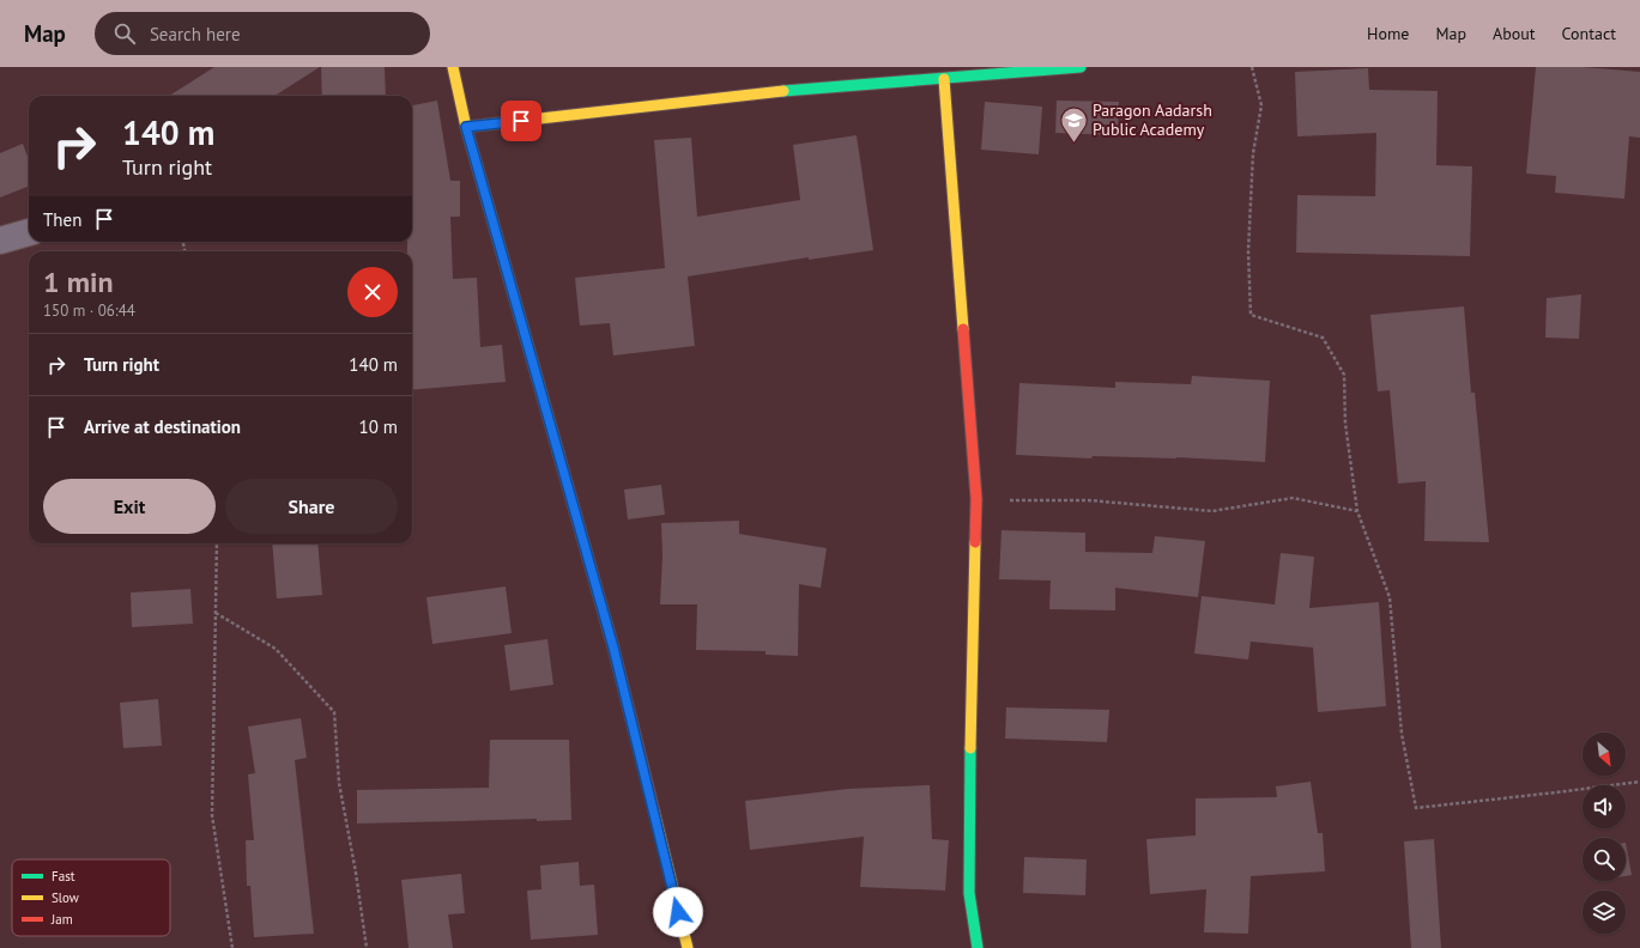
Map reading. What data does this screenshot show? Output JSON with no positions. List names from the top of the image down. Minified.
{"places":{"school or university":["Paragon Aadarsh Public Academy"]},"legend":["Fast","Slow","Jam"],"north":"bottom right","page":{"header":"Map","search":"Search here","nav":["Home","Map","About","Contact"],"turn":["140 m","Turn right"],"then":"Then","heading":["1 min","150 m · 06:44"],"list":[{"name":"Turn right","value":"140 m"},{"name":"Arrive at destination","value":"10 m"}],"buttons":["Exit","Share"]}}
